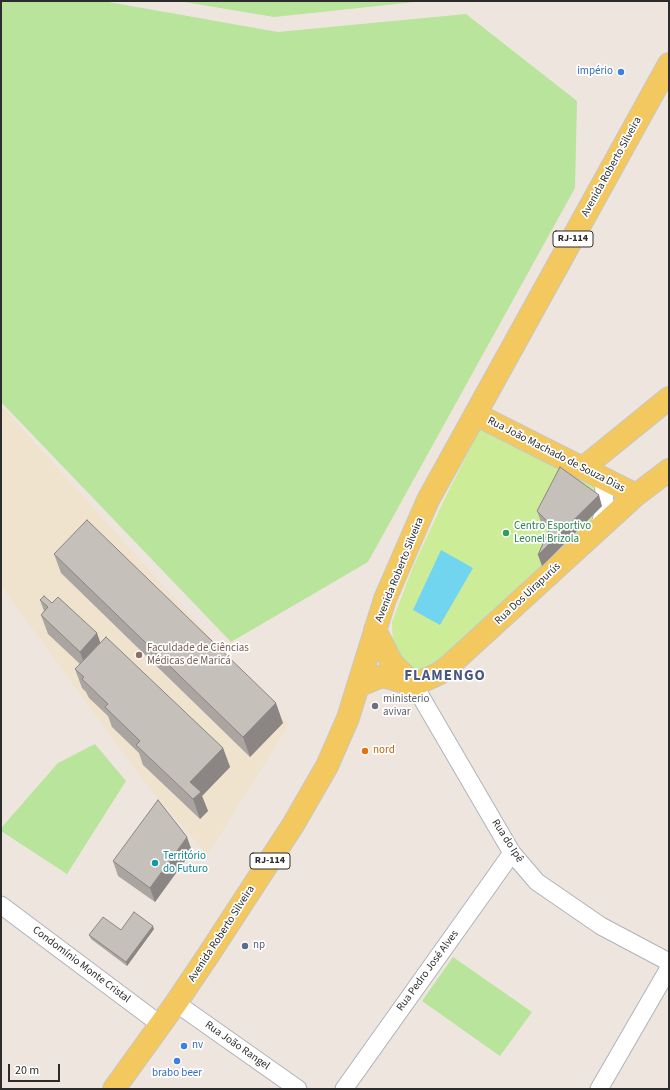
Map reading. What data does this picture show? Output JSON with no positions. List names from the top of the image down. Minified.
{"streets":{"main road":["Avenida Roberto Silveira","RJ-114","Rua João Machado de Souza Dias","Rua Dos Uirapurús","Rua do Ipê"],"street":["Condomínio Monte Cristal","Rua Pedro José Alves","Rua João Rangel"]},"crossings":[["Avenida Roberto Silveira","Rua João Machado de Souza Dias"],["Avenida Roberto Silveira","Rua do Ipê"],["Avenida Roberto Silveira","Condomínio Monte Cristal"],["Avenida Roberto Silveira","Rua João Rangel"],["Rua João Machado de Souza Dias","Rua Dos Uirapurús"],["Rua Dos Uirapurús","Rua do Ipê"],["Rua do Ipê","Rua Pedro José Alves"]],"districts":["FLAMENGO"],"places":["império","Centro Esportivo Leonel Brizola","Faculdade de Ciências Médicas de Maricá","ministerio avivar","nord","Território do Futuro","np","nv","brabo beer"],"scale_bar":"20 m"}
